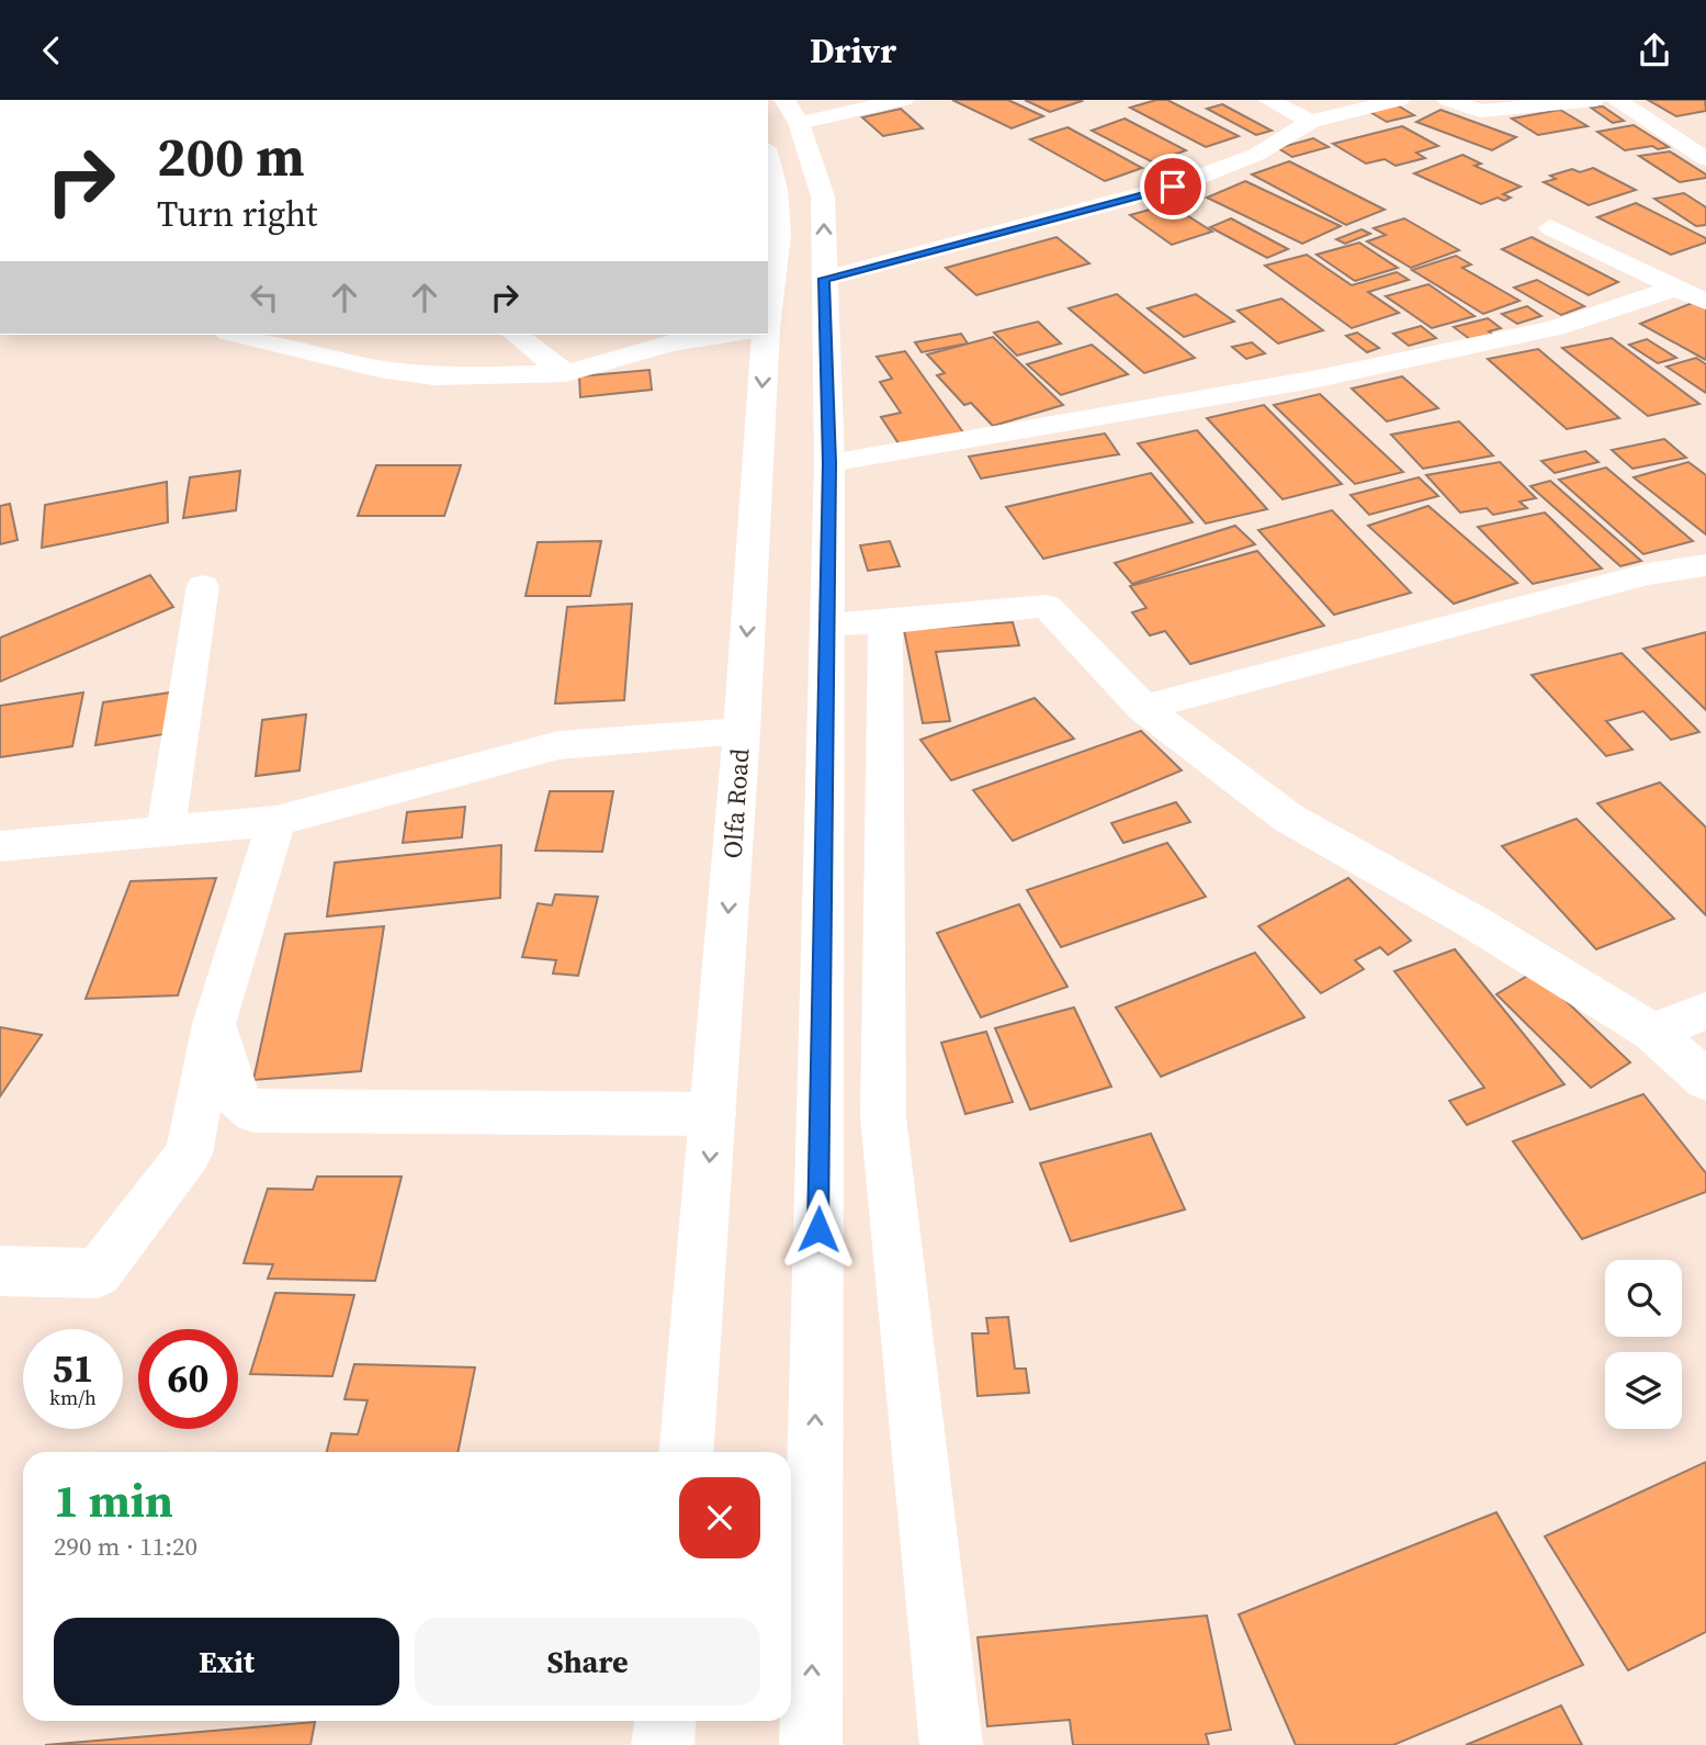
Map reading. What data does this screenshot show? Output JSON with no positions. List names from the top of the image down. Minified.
{"streets":{"street":["Olfa Road"]},"page":{"header":"Drivr","turn":["200 m","Turn right"],"speed":"51 km/h","limit":"60","heading":["1 min","290 m · 11:20"],"buttons":["Exit","Share"]}}
